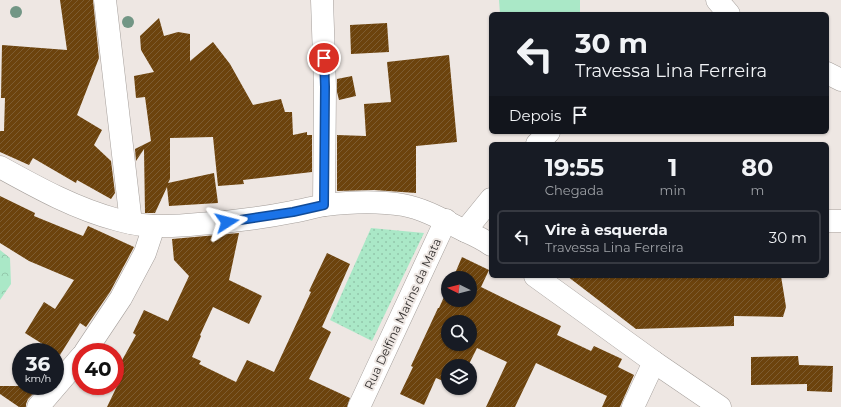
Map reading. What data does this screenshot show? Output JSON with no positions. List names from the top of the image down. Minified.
{"streets":{"street":["Rua Delfina Marins da Mata"]},"north":"left","page":{"turn":["30 m","Travessa Lina Ferreira"],"then":"Depois","eta":["19:55","Chegada","1","min","80","m"],"list":[{"name":"Vire à esquerda","note":"Travessa Lina Ferreira","value":"30 m"}],"speed":"36 km/h","limit":"40"}}
